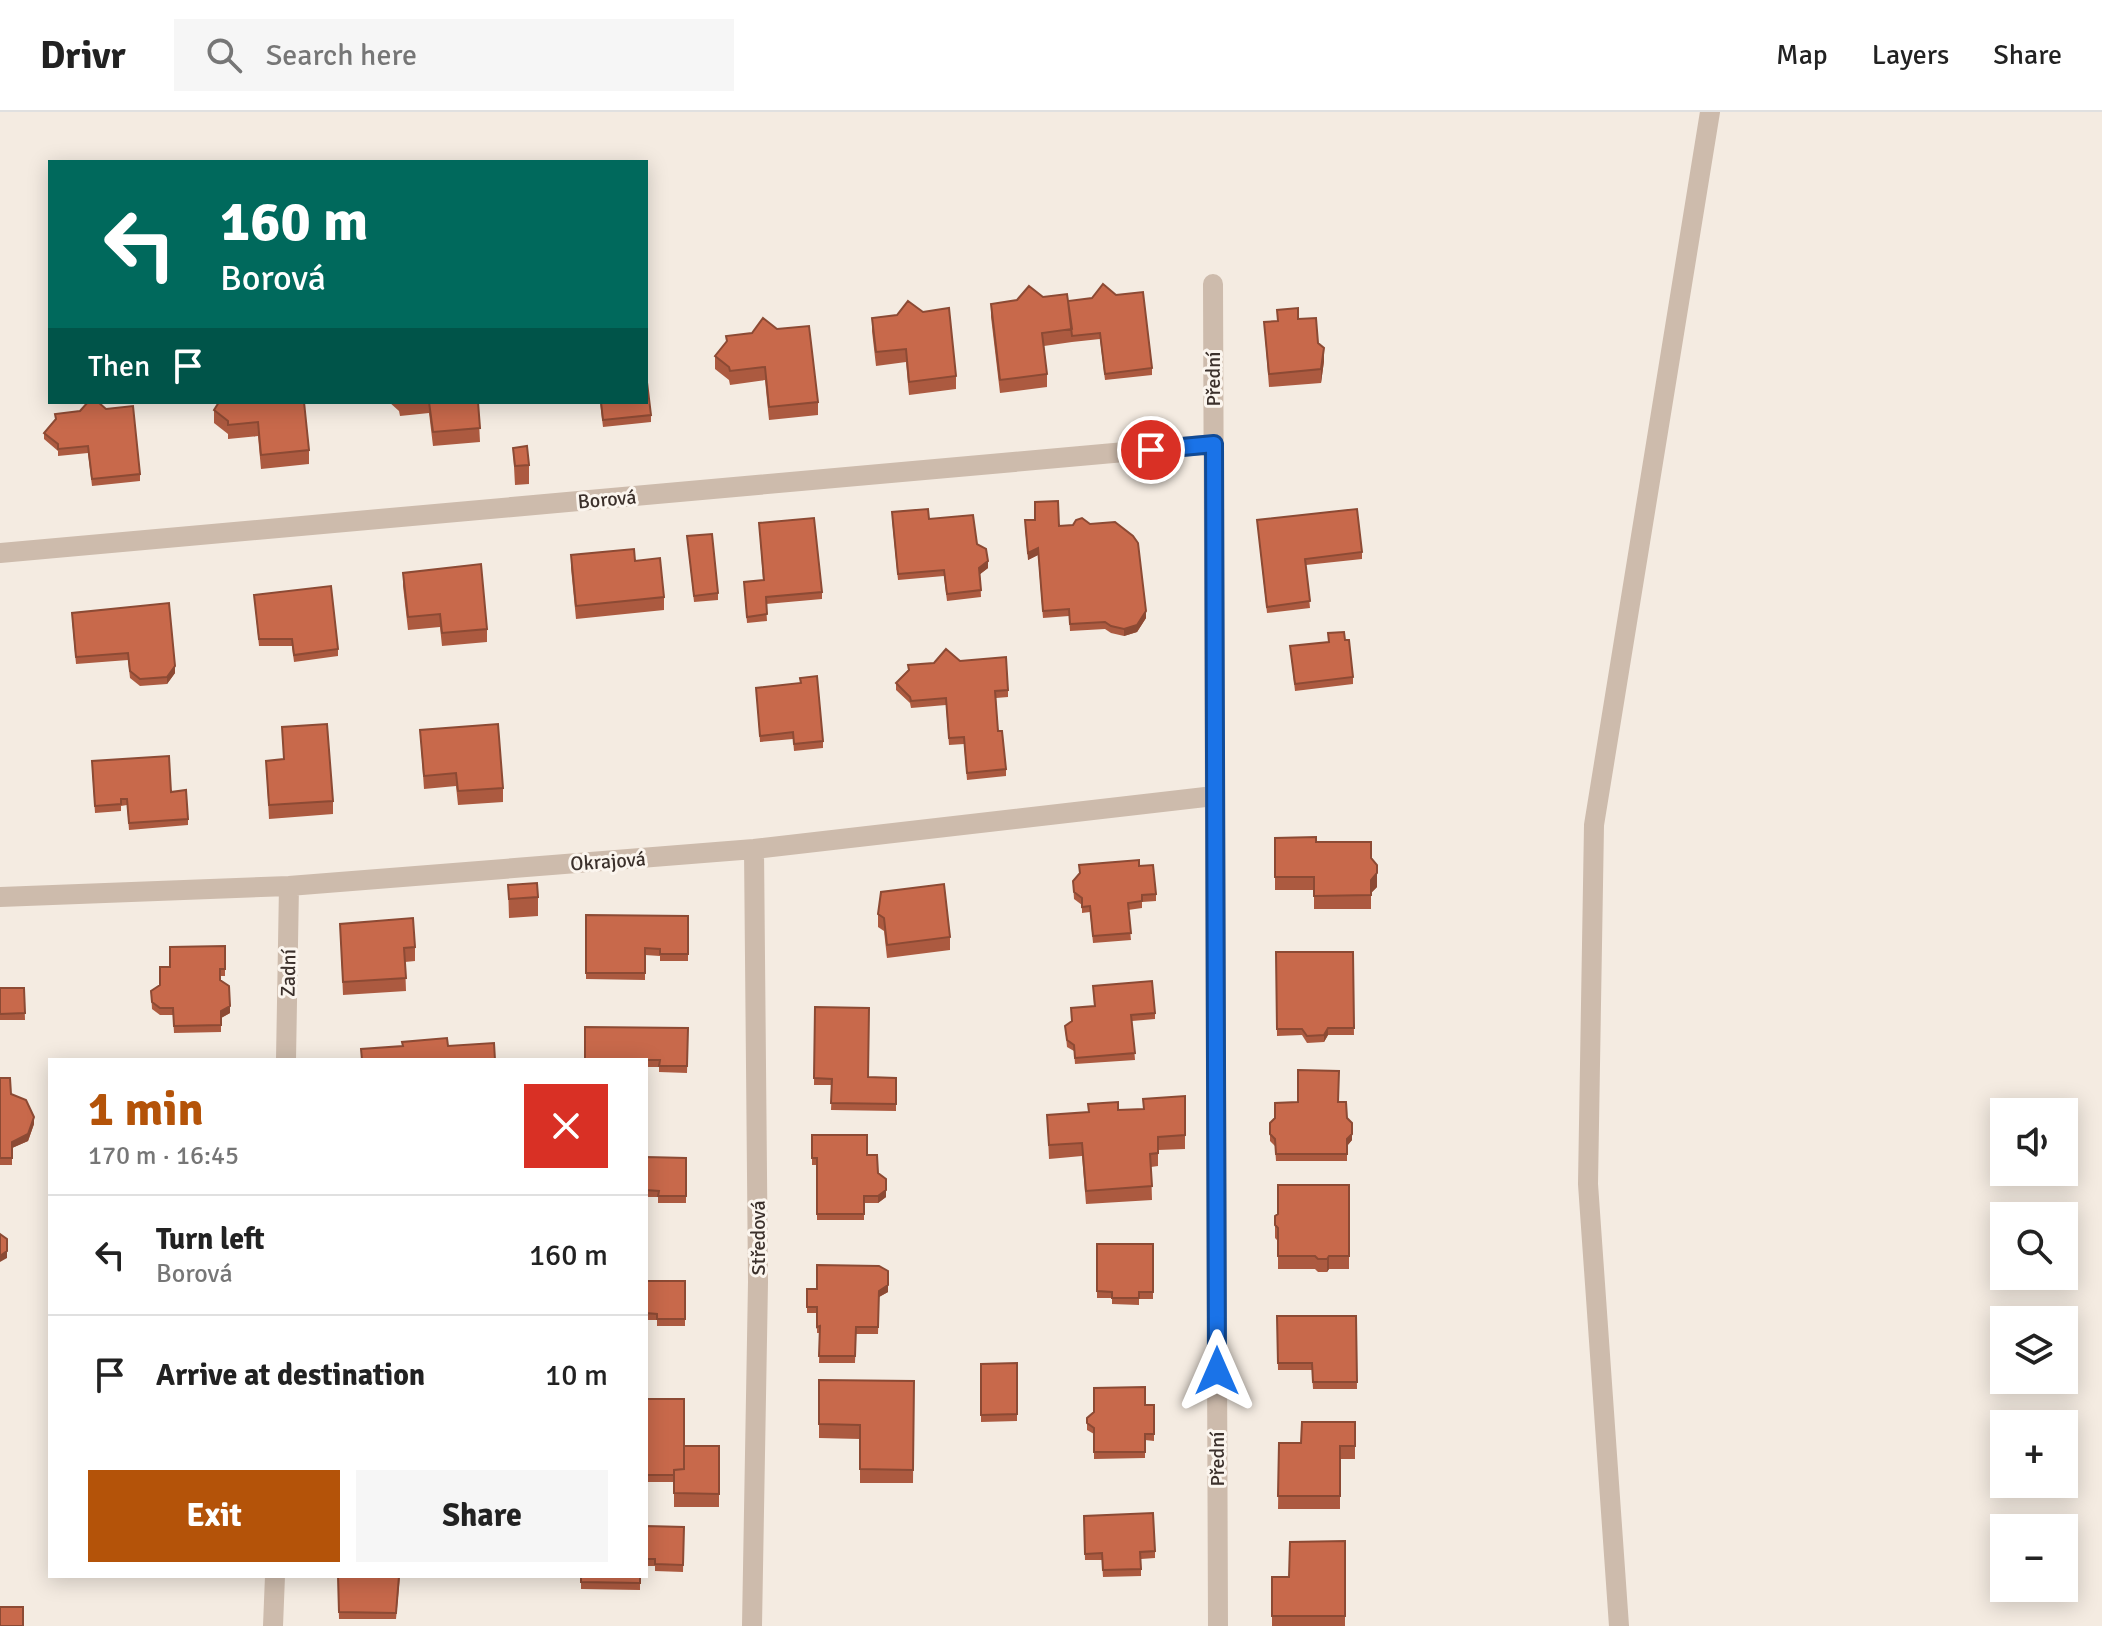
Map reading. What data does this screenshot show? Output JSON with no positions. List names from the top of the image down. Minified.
{"streets":{"street":["Přední","Borová","Okrajová","Zadní","Středová"]},"crossings":[["Přední","Borová"],["Přední","Okrajová"],["Okrajová","Zadní"],["Okrajová","Středová"]],"page":{"header":"Drivr","search":"Search here","nav":["Map","Layers","Share"],"turn":["160 m","Borová"],"then":"Then","heading":["1 min","170 m · 16:45"],"map_buttons":["+","−"],"list":[{"name":"Turn left","note":"Borová","value":"160 m"},{"name":"Arrive at destination","value":"10 m"}],"buttons":["Exit","Share"]}}
